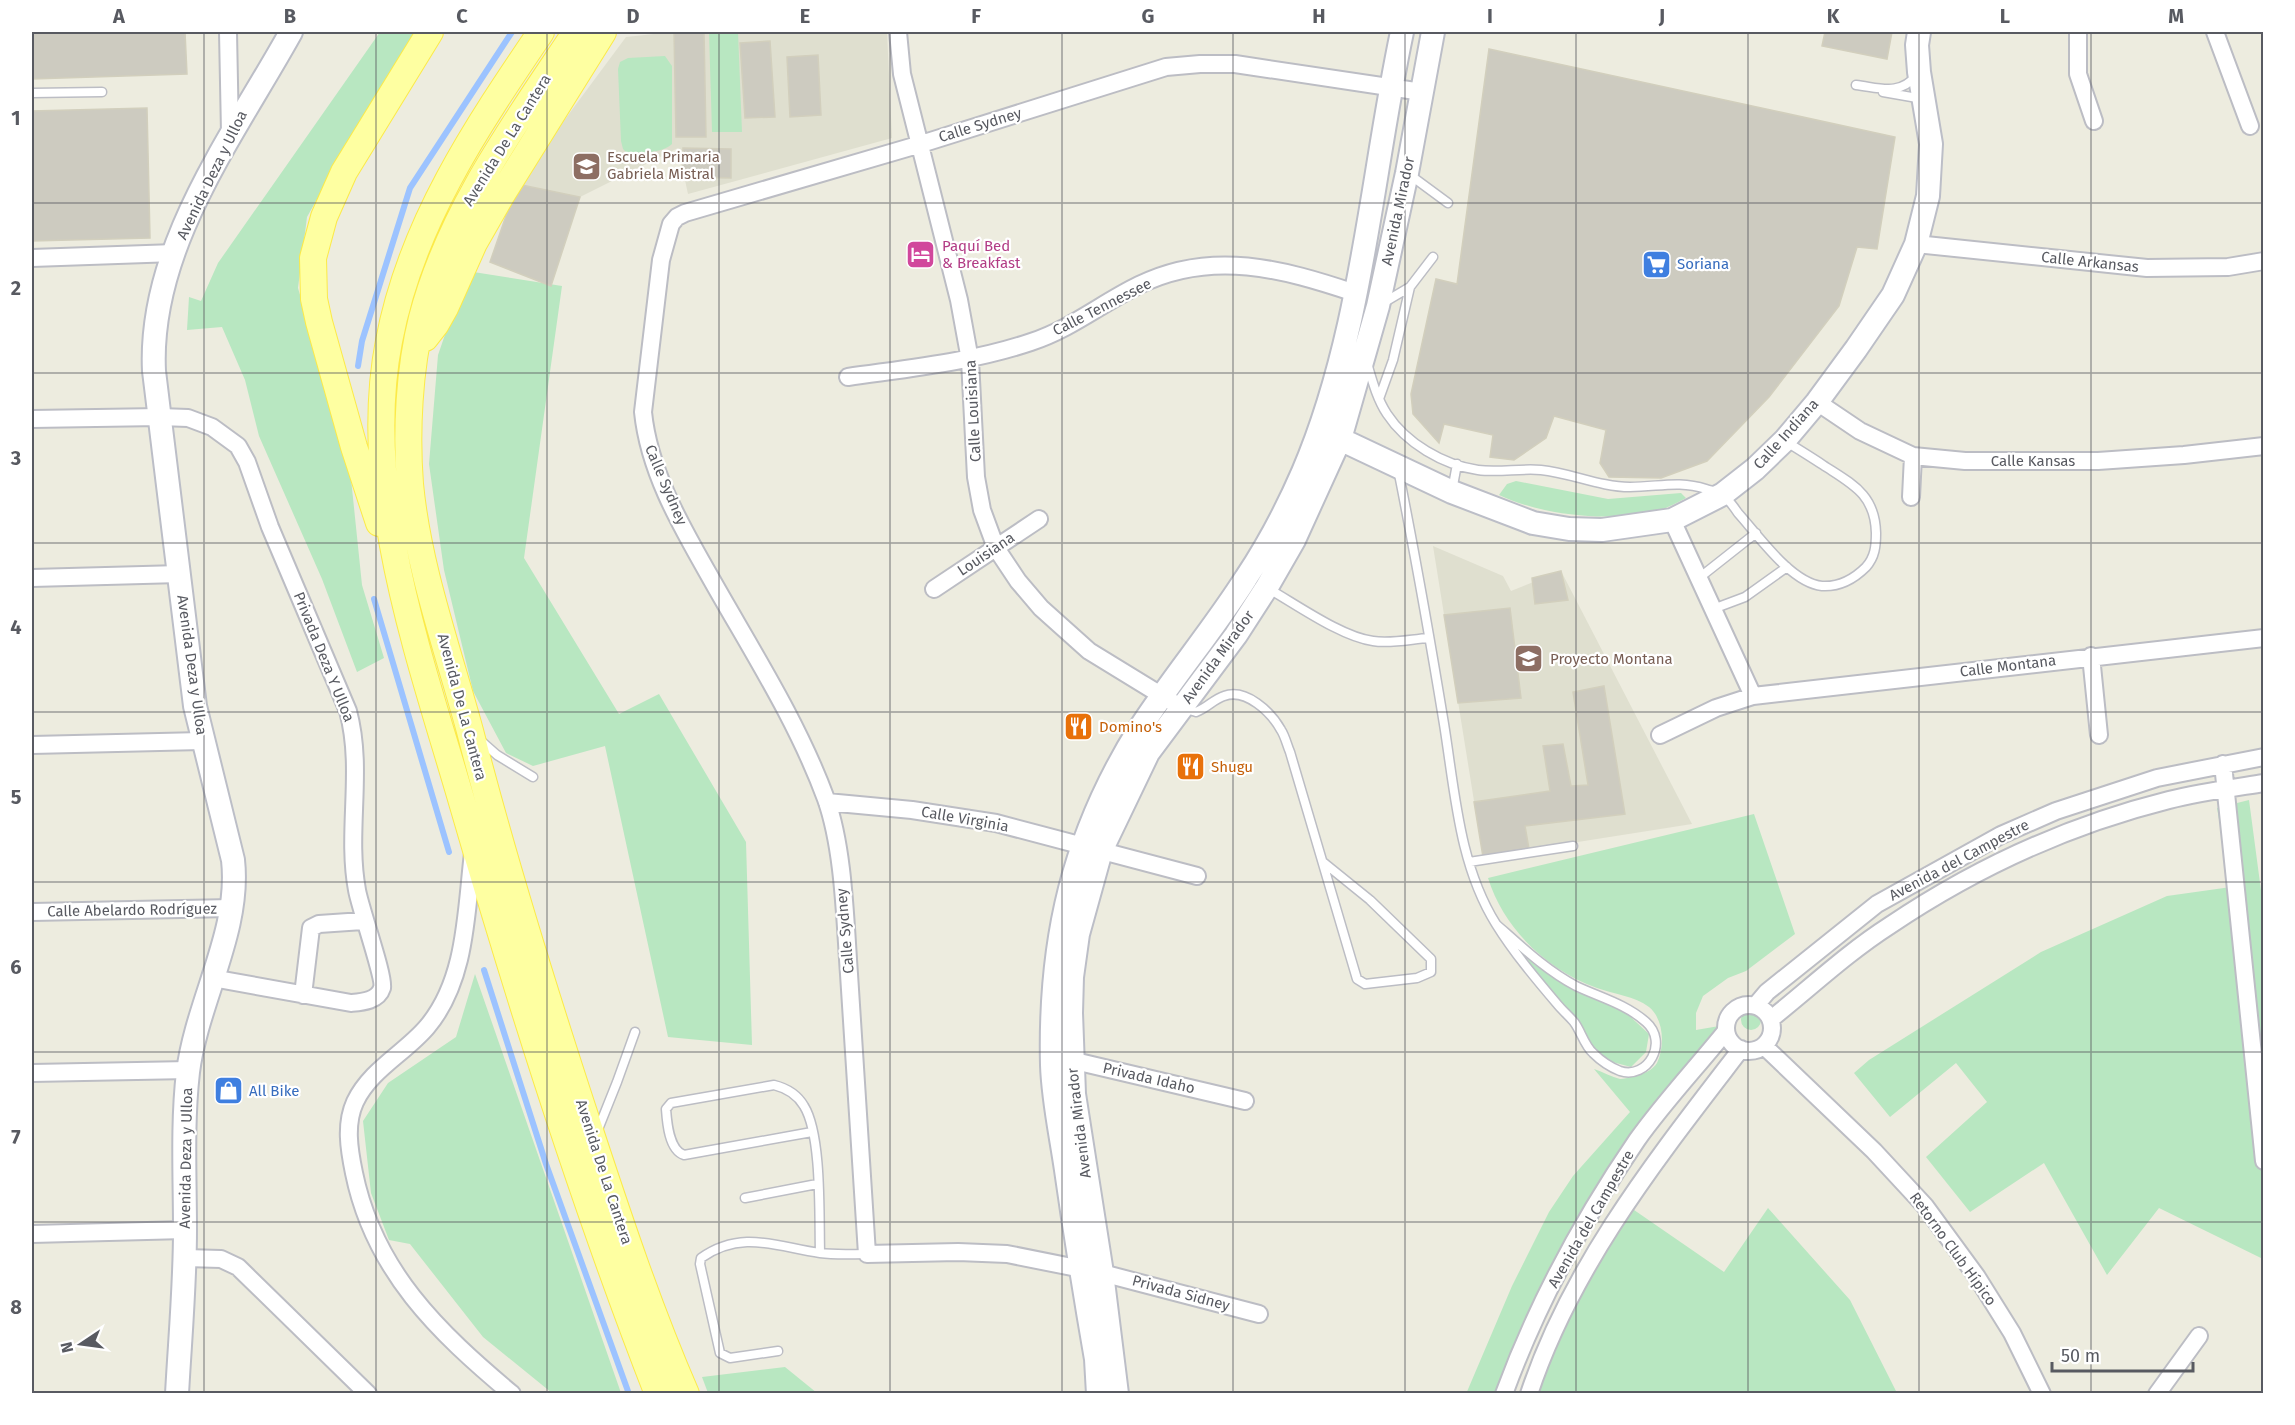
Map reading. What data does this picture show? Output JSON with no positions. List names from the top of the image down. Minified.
{"streets":{"main road":["Avenida De La Cantera","Avenida Deza y Ulloa","Avenida Mirador","Calle Indiana"],"street":["Calle Sydney","Calle Arkansas","Calle Tennessee","Calle Louisiana","Calle Kansas","Louisiana","Privada Deza Y Ulloa","Calle Montana","Calle Virginia","Avenida del Campestre","Calle Abelardo Rodríguez","Privada Idaho","Retorno Club Hípico","Privada Sidney"]},"crossings":[["Calle Sydney","Avenida Mirador"],["Calle Sydney","Calle Louisiana"],["Calle Sydney","Calle Virginia"],["Avenida Deza y Ulloa","Privada Deza Y Ulloa"],["Avenida Deza y Ulloa","Calle Abelardo Rodríguez"],["Avenida Mirador","Calle Tennessee"],["Avenida Mirador","Calle Louisiana"],["Avenida Mirador","Calle Indiana"],["Avenida Mirador","Calle Virginia"],["Avenida Mirador","Privada Idaho"],["Avenida Mirador","Privada Sidney"],["Calle Arkansas","Calle Indiana"],["Calle Tennessee","Calle Louisiana"],["Calle Louisiana","Louisiana"],["Calle Indiana","Calle Kansas"],["Avenida del Campestre","Retorno Club Hípico"]],"places":{"school or university":["Escuela Primaria Gabriela Mistral","Proyecto Montana"],"hotel":["Paquí Bed & Breakfast"],"supermarket":["Soriana"],"restaurant":["Domino's","Shugu"],"shop":["All Bike"]},"scale_bar":"50 m","north":"left","grid":{"columns":["A","B","C","D","E","F","G","H","I","J","K","L","M"],"rows":["1","2","3","4","5","6","7","8"]}}
